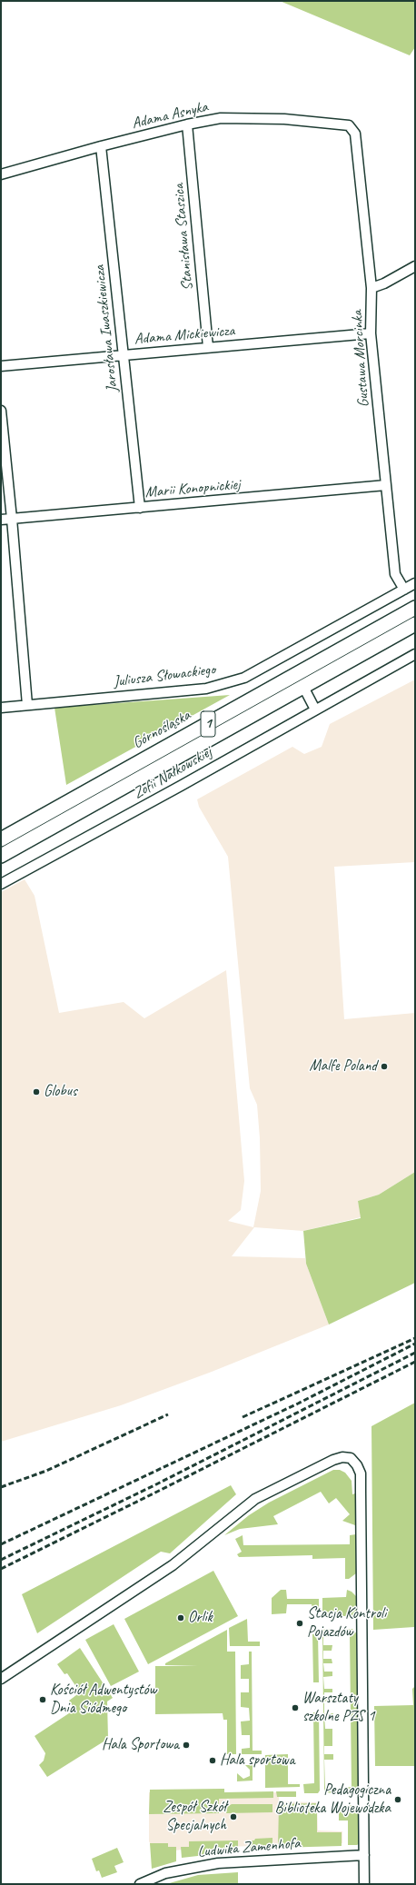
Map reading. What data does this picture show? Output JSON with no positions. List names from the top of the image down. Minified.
{"streets":{"main road":["1","Górnośląska"],"street":["Adama Asnyka","Stanisława Staszica","Jarosława Iwaszkiewicza","Adama Mickiewicza","Gustawa Morcinka","Marii Konopnickiej","Juliusza Słowackiego","Zofii Nałkowskiej","Ludwika Zamenhofa"]},"crossings":[["Adama Asnyka","Stanisława Staszica"],["Adama Asnyka","Jarosława Iwaszkiewicza"],["Adama Asnyka","Gustawa Morcinka"],["Stanisława Staszica","Adama Mickiewicza"],["Jarosława Iwaszkiewicza","Adama Mickiewicza"],["Jarosława Iwaszkiewicza","Marii Konopnickiej"],["Adama Mickiewicza","Gustawa Morcinka"],["Gustawa Morcinka","Marii Konopnickiej"],["Gustawa Morcinka","Juliusza Słowackiego"]],"places":["Malfe Poland","Globus","Orlik","Stacja Kontroli Pojazdów","Kościół Adwentystów Dnia Siódmego","Warsztaty szkolne PZS 1","Hala Sportowa","Hala sportowa","Pedagogiczna Biblioteka Wojewódzka","Zespół Szkół Specjalnych"]}
